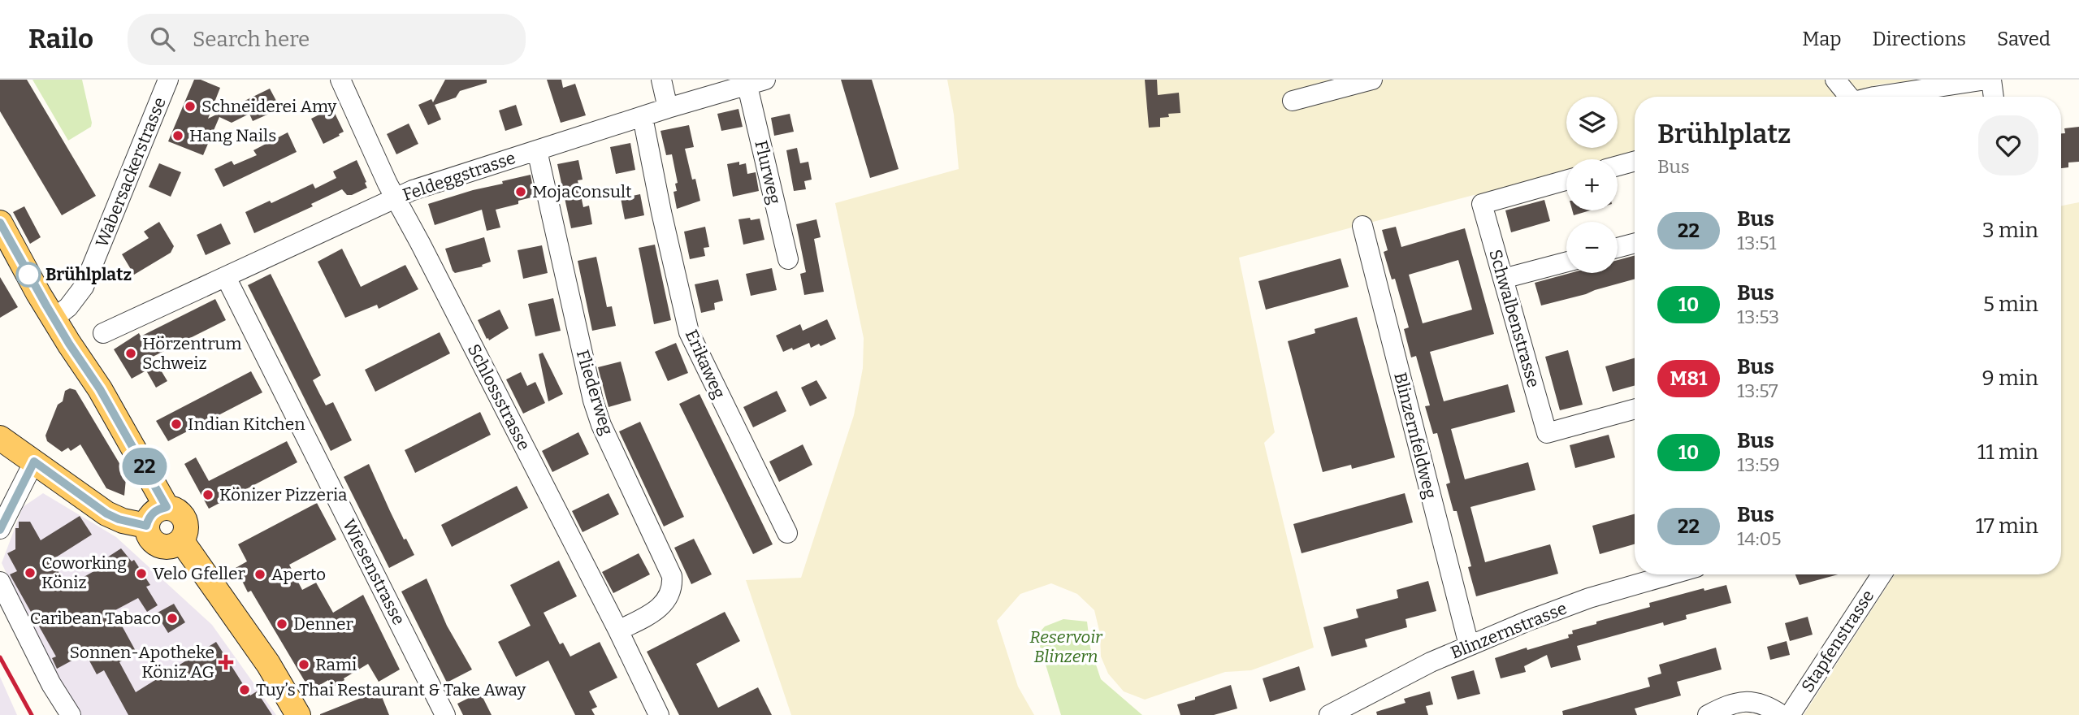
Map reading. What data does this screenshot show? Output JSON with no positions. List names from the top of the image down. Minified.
{"streets":{"street":["Wabersackerstrasse","Flurweg","Feldeggstrasse","Schwalbenstrasse","Erikaweg","Fliederweg","Schlossstrasse","Blinzernfeldweg","Wiesenstrasse","Blinzernstrasse","Stapfenstrasse"]},"crossings":[["Flurweg","Feldeggstrasse"],["Feldeggstrasse","Erikaweg"],["Feldeggstrasse","Fliederweg"],["Feldeggstrasse","Schlossstrasse"],["Feldeggstrasse","Wiesenstrasse"],["Fliederweg","Schlossstrasse"],["Blinzernfeldweg","Blinzernstrasse"]],"parks":["Reservoir Blinzern"],"places":{"other":["Schneiderei Amy","Hang Nails","MojaConsult","Brühlplatz","Hörzentrum Schweiz","Indian Kitchen","Könizer Pizzeria","Coworking Köniz","Velo Gfeller","Aperto","Caribean Tabaco","Denner","Rami","Tuy’s Thai Restaurant & Take Away"],"health":["Sonnen-Apotheke Köniz AG"]},"lines":["bus line 22"],"page":{"header":"Railo","search":"Search here","nav":["Map","Directions","Saved"],"on_map":"22","map_buttons":["+","−"],"heading":["Brühlplatz","Bus"],"list":[{"mark":"22","name":"Bus","note":"13:51","value":"3 min"},{"mark":"10","name":"Bus","note":"13:53","value":"5 min"},{"mark":"M81","name":"Bus","note":"13:57","value":"9 min"},{"mark":"10","name":"Bus","note":"13:59","value":"11 min"},{"mark":"22","name":"Bus","note":"14:05","value":"17 min"}]}}
